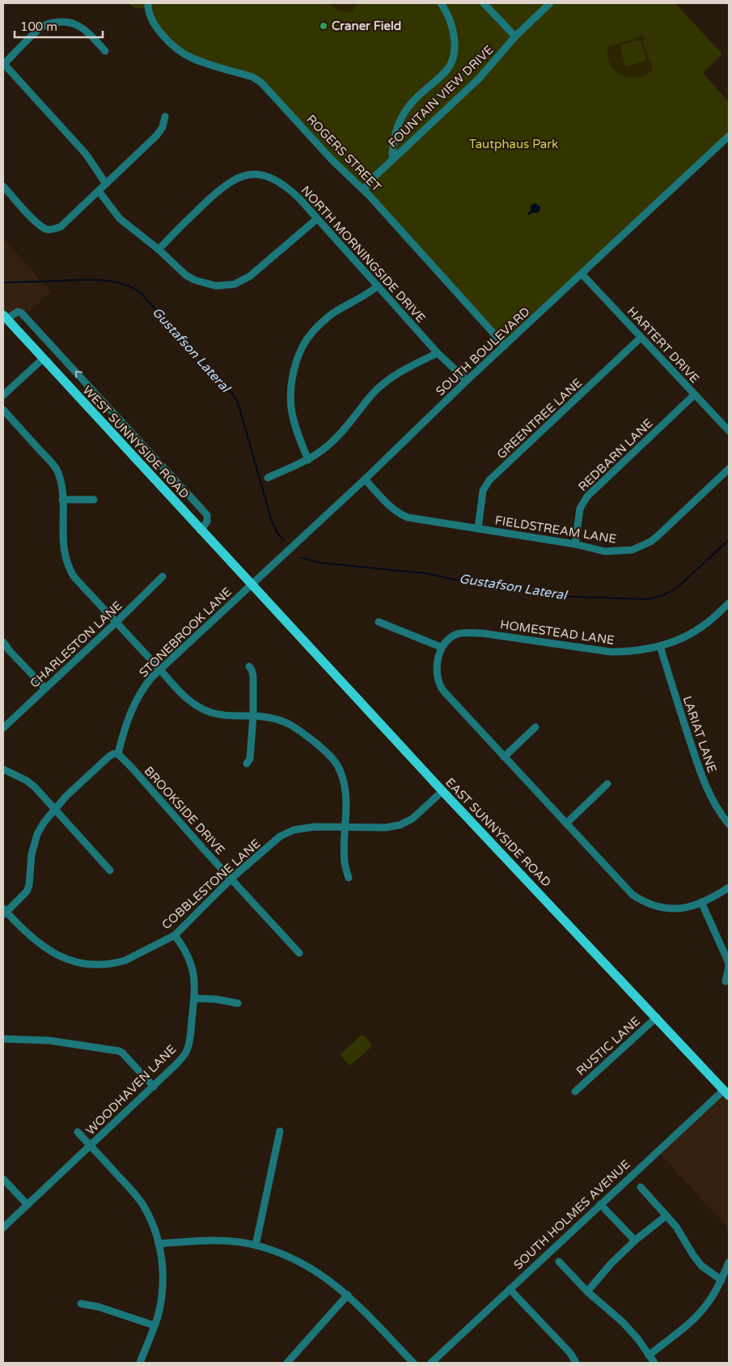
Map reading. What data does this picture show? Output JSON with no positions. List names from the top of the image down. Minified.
{"streets":{"main road":["WEST SUNNYSIDE ROAD","EAST SUNNYSIDE ROAD"],"street":["FOUNTAIN VIEW DRIVE","ROGERS STREET","NORTH MORNINGSIDE DRIVE","HARTERT DRIVE","SOUTH BOULEVARD","GREENTREE LANE","REDBARN LANE","FIELDSTREAM LANE","STONEBROOK LANE","HOMESTEAD LANE","CHARLESTON LANE","LARIAT LANE","BROOKSIDE DRIVE","COBBLESTONE LANE","RUSTIC LANE","WOODHAVEN LANE","SOUTH HOLMES AVENUE"]},"crossings":[["FOUNTAIN VIEW DRIVE","ROGERS STREET"],["ROGERS STREET","SOUTH BOULEVARD"],["NORTH MORNINGSIDE DRIVE","SOUTH BOULEVARD"],["HARTERT DRIVE","SOUTH BOULEVARD"],["HARTERT DRIVE","GREENTREE LANE"],["HARTERT DRIVE","REDBARN LANE"],["SOUTH BOULEVARD","WEST SUNNYSIDE ROAD"],["SOUTH BOULEVARD","FIELDSTREAM LANE"],["SOUTH BOULEVARD","STONEBROOK LANE"],["SOUTH BOULEVARD","EAST SUNNYSIDE ROAD"],["GREENTREE LANE","FIELDSTREAM LANE"],["WEST SUNNYSIDE ROAD","STONEBROOK LANE"],["WEST SUNNYSIDE ROAD","EAST SUNNYSIDE ROAD"],["REDBARN LANE","FIELDSTREAM LANE"],["STONEBROOK LANE","BROOKSIDE DRIVE"],["STONEBROOK LANE","EAST SUNNYSIDE ROAD"],["HOMESTEAD LANE","LARIAT LANE"],["BROOKSIDE DRIVE","COBBLESTONE LANE"],["EAST SUNNYSIDE ROAD","COBBLESTONE LANE"],["EAST SUNNYSIDE ROAD","RUSTIC LANE"],["EAST SUNNYSIDE ROAD","SOUTH HOLMES AVENUE"],["COBBLESTONE LANE","WOODHAVEN LANE"]],"water":["Gustafson Lateral"],"parks":["Tautphaus Park"],"places":["Craner Field"],"scale_bar":"100 m"}
